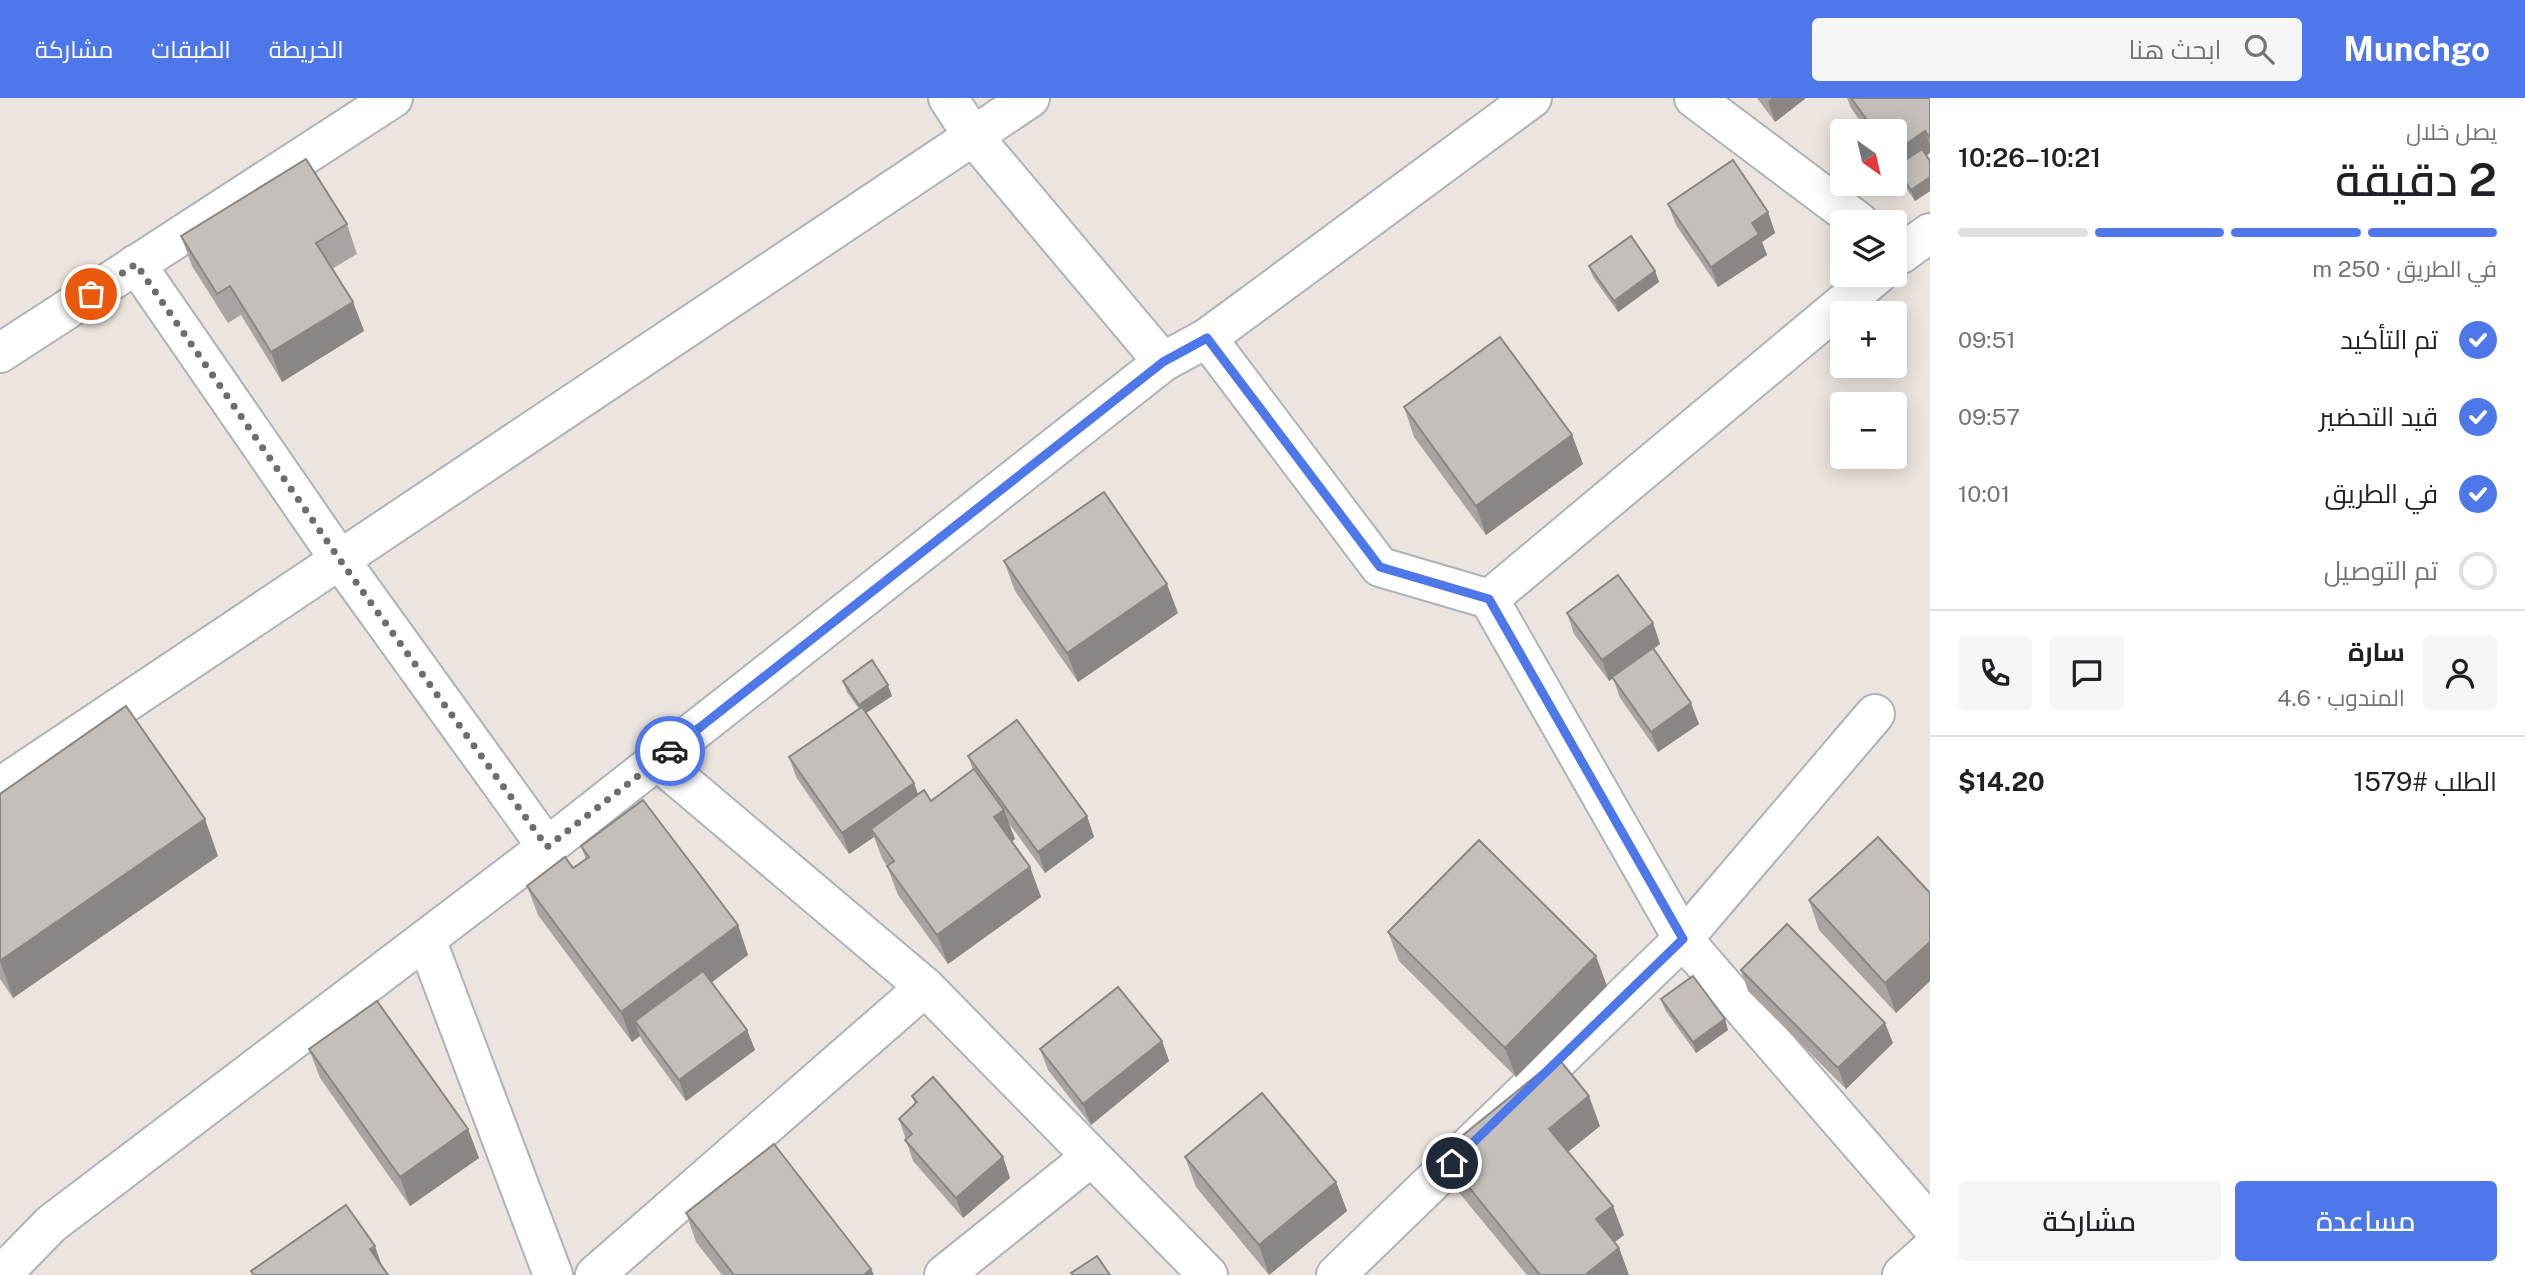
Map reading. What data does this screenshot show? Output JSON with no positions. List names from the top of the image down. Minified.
{"north":"bottom right","page":{"header":"Munchgo","search":"ابحث هنا","nav":["الخريطة","الطبقات","مشاركة"],"heading":["2 دقيقة","يصل خلال","10:21–10:26"],"panel":["سارة","المندوب · 4.6","الطلب #1579","$14.20"],"map_buttons":["+","−"],"bar":"في الطريق · 250 m","list":[["تم التأكيد","09:51"],["قيد التحضير","09:57"],["في الطريق","10:01"],"تم التوصيل"],"buttons":["مساعدة","مشاركة"]}}
